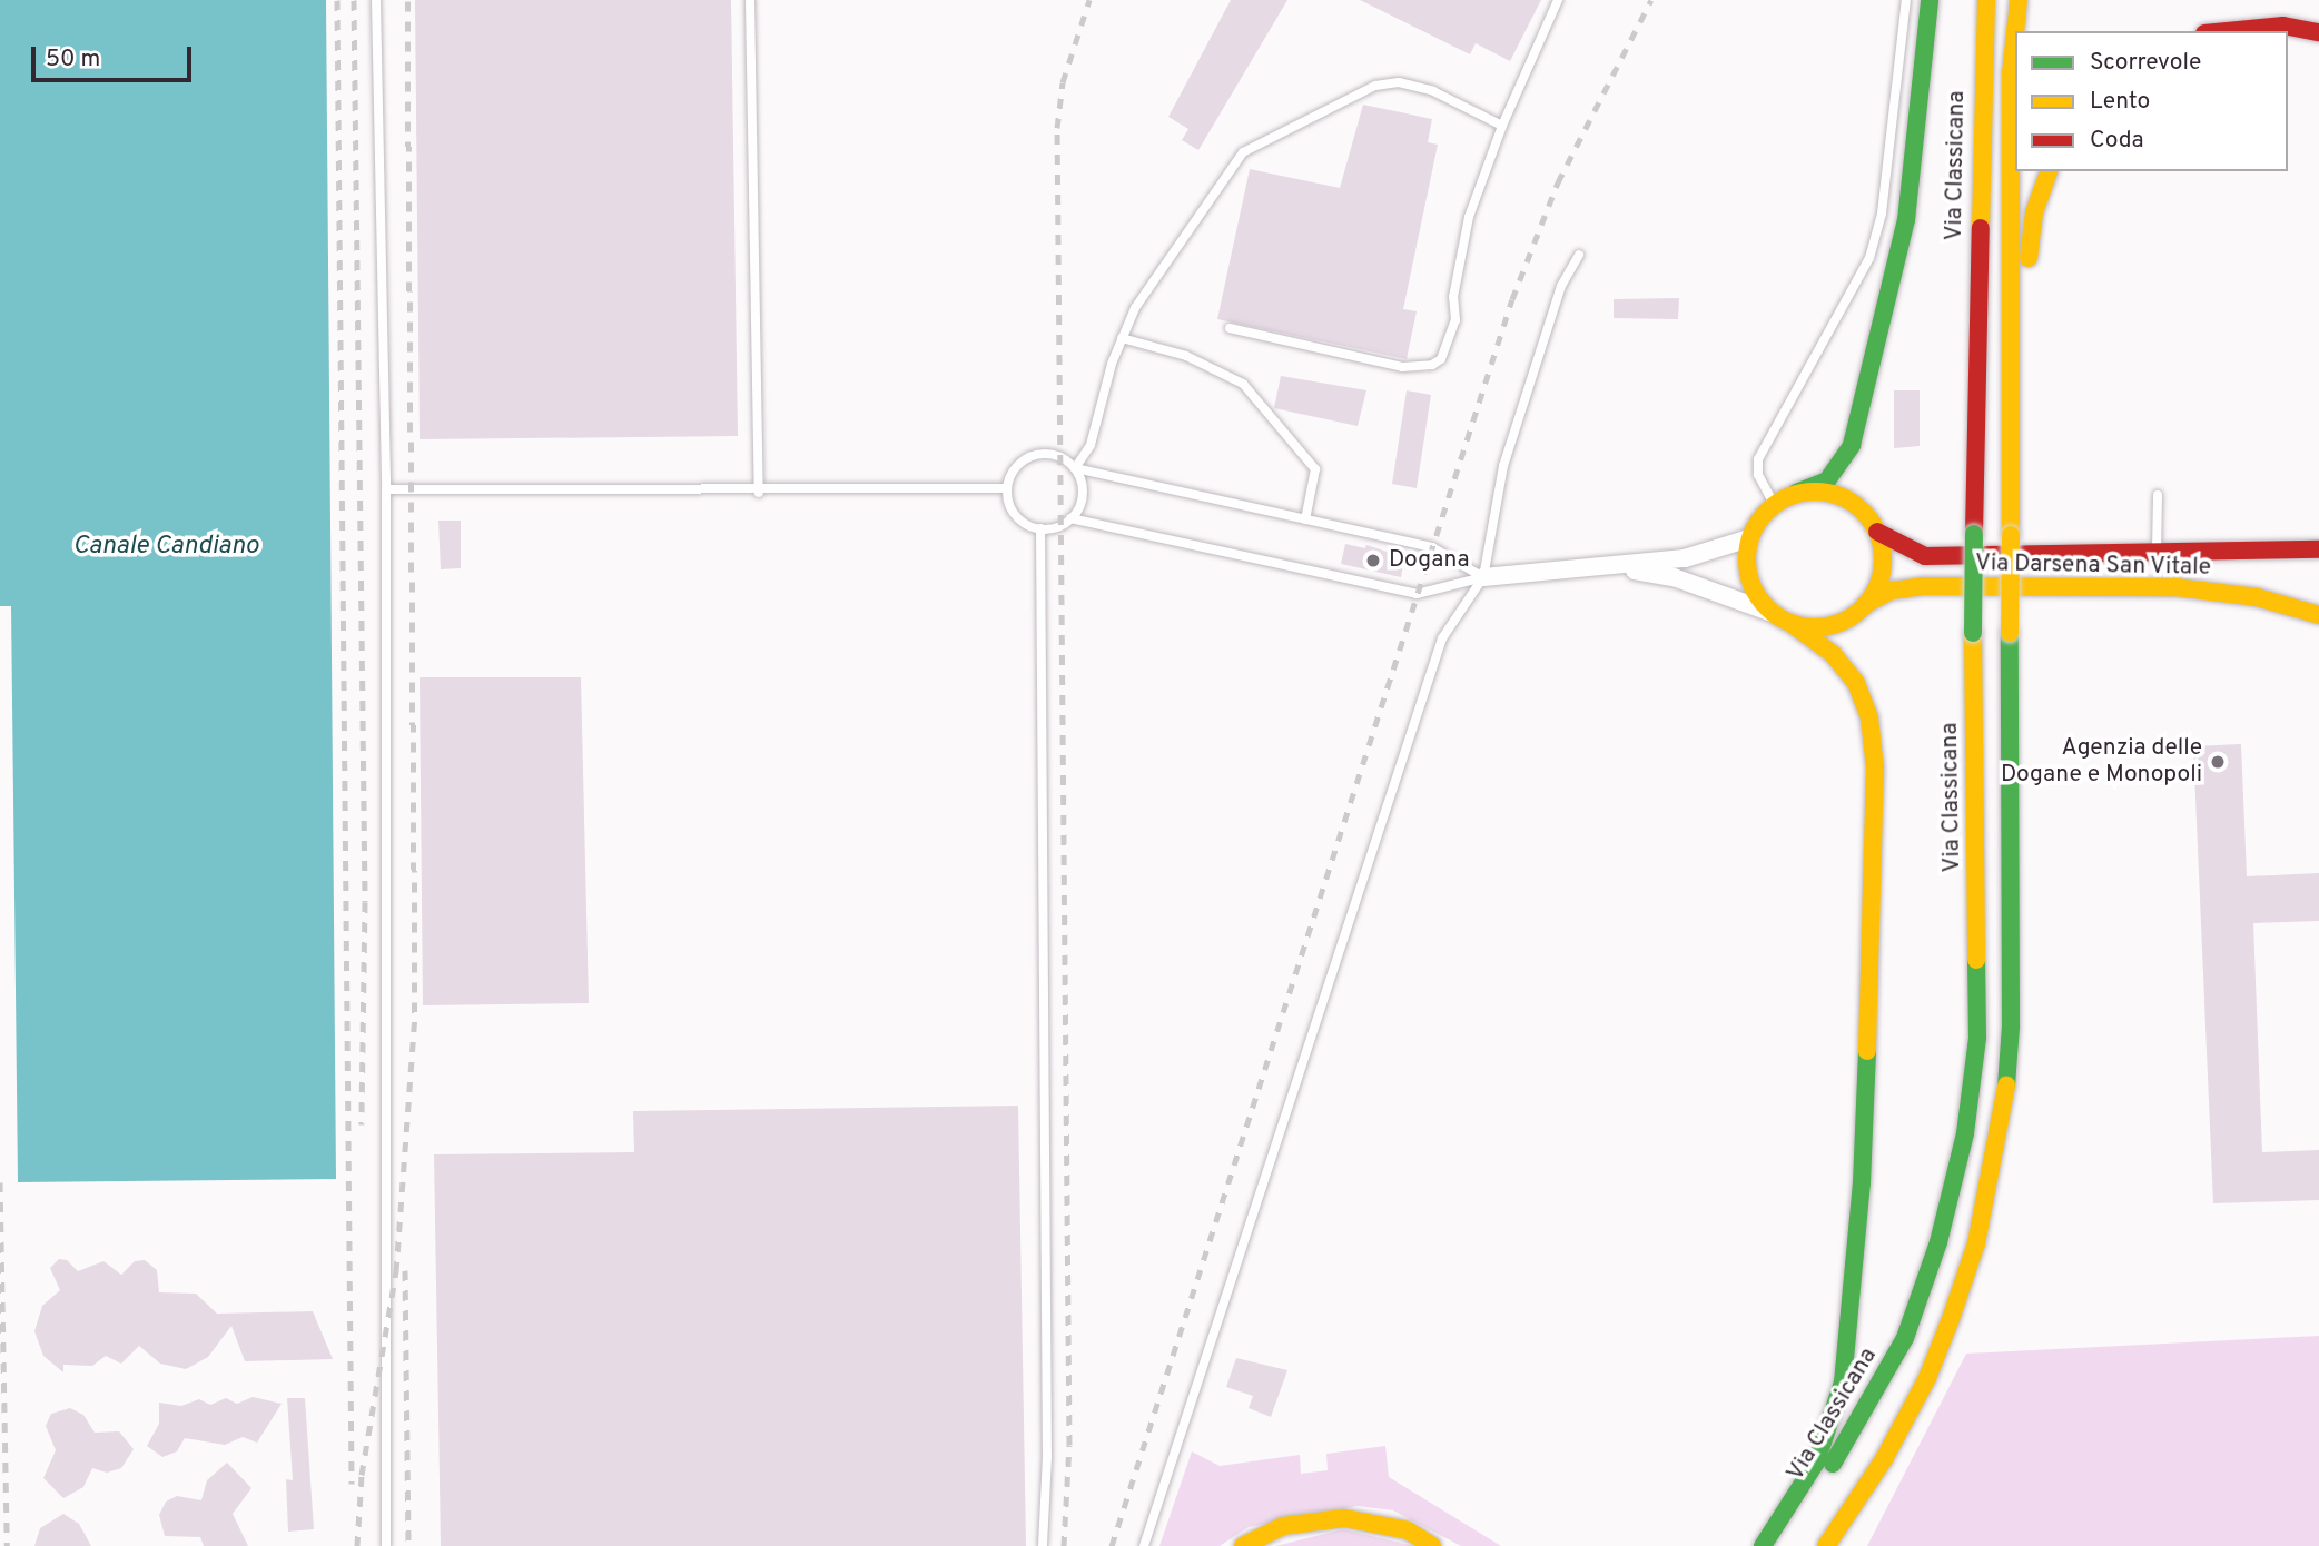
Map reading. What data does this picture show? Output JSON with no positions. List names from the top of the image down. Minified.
{"streets":{"main road":["Via Classicana","Via Darsena San Vitale"]},"water":["Canale Candiano"],"places":["Dogana","Agenzia delle Dogane e Monopoli"],"legend":["Scorrevole","Lento","Coda"],"scale_bar":"50 m"}
